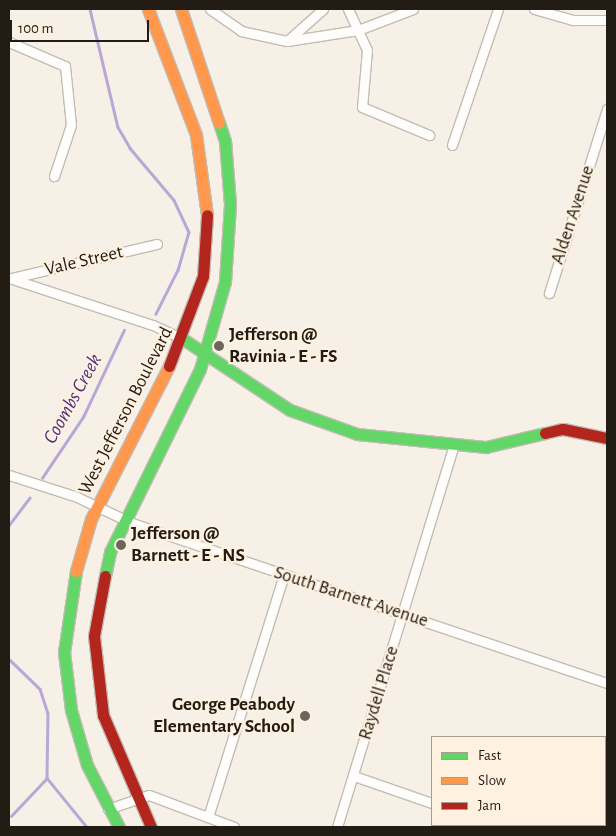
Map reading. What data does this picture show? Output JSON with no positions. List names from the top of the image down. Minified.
{"streets":{"main road":["West Jefferson Boulevard"],"street":["Alden Avenue","Vale Street","South Barnett Avenue","Raydell Place"]},"crossings":[["West Jefferson Boulevard","South Barnett Avenue"],["South Barnett Avenue","Raydell Place"]],"water":["Coombs Creek"],"places":["Jefferson @ Ravinia - E - FS","Jefferson @ Barnett - E - NS","George Peabody Elementary School"],"legend":["Fast","Slow","Jam"],"scale_bar":"100 m"}
